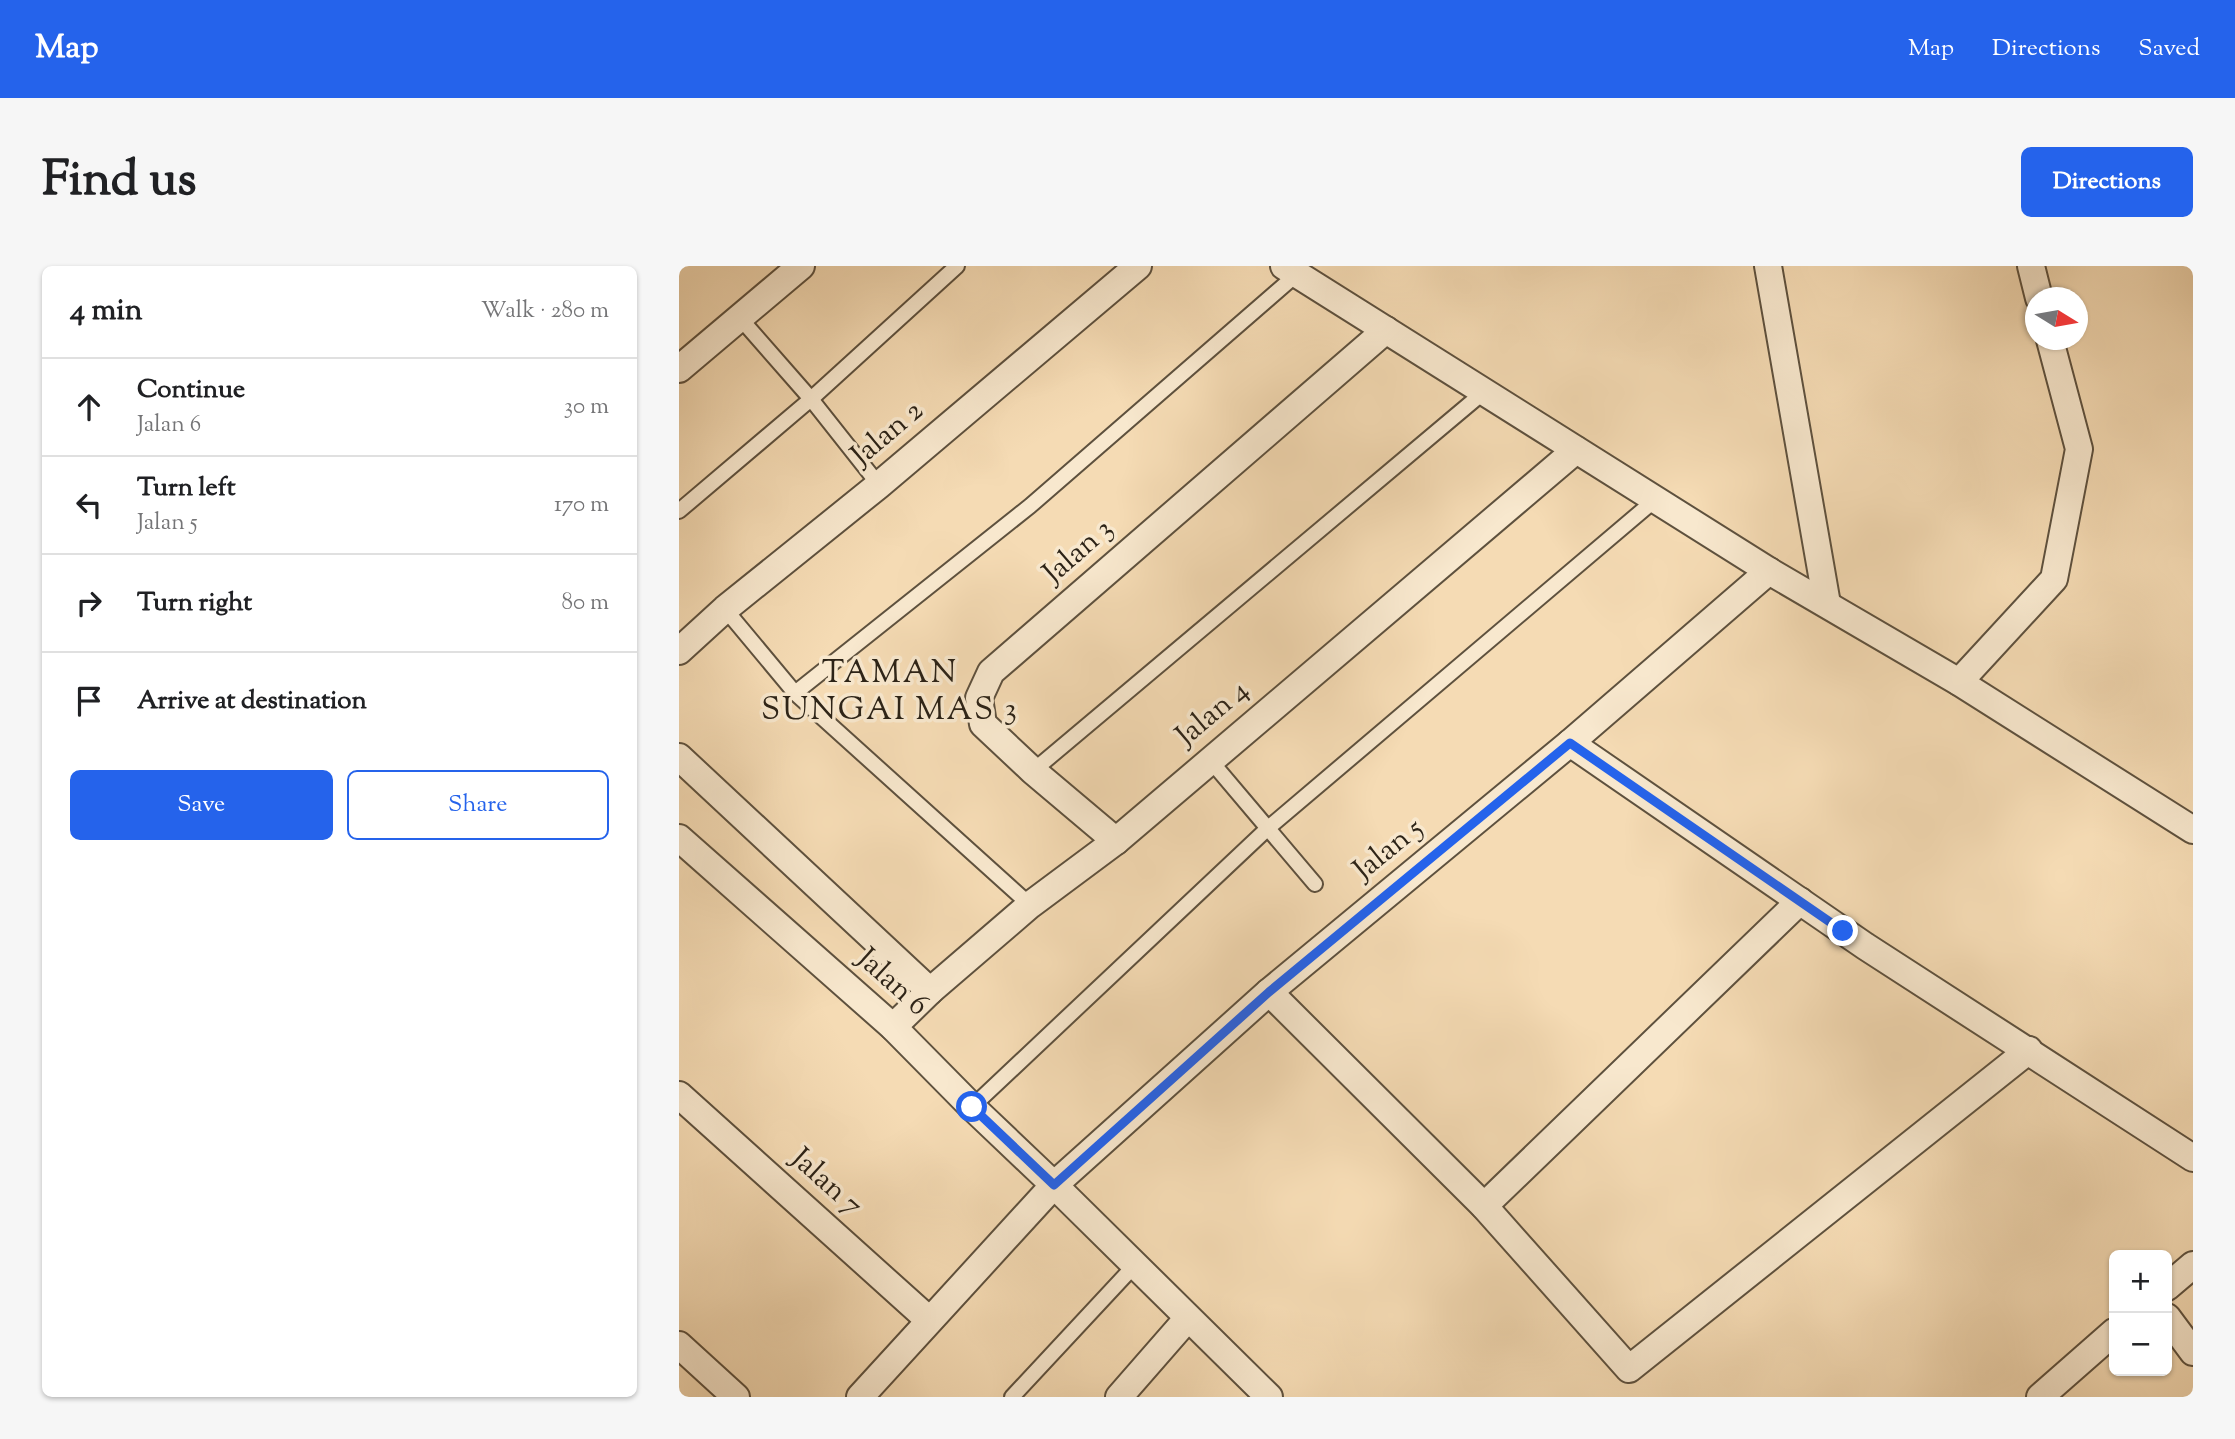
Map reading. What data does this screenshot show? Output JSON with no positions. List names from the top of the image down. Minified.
{"streets":{"street":["Jalan 2","Jalan 3","Jalan 4","Jalan 5","Jalan 6","Jalan 7"]},"crossings":[["Jalan 3","Jalan 4"],["Jalan 4","Jalan 6"],["Jalan 5","Jalan 6"],["Jalan 5","Jalan 7"]],"districts":["TAMAN SUNGAI MAS 3"],"north":"right","page":{"header":"Map","nav":["Map","Directions","Saved"],"title":"Find us","buttons":["Directions",["Save","Share"]],"heading":["4 min","Walk · 280 m"],"list":[["Continue","Jalan 6","30 m"],["Turn left","Jalan 5","170 m"],["Turn right","80 m"],"Arrive at destination"],"map_buttons":["+","−"]}}
